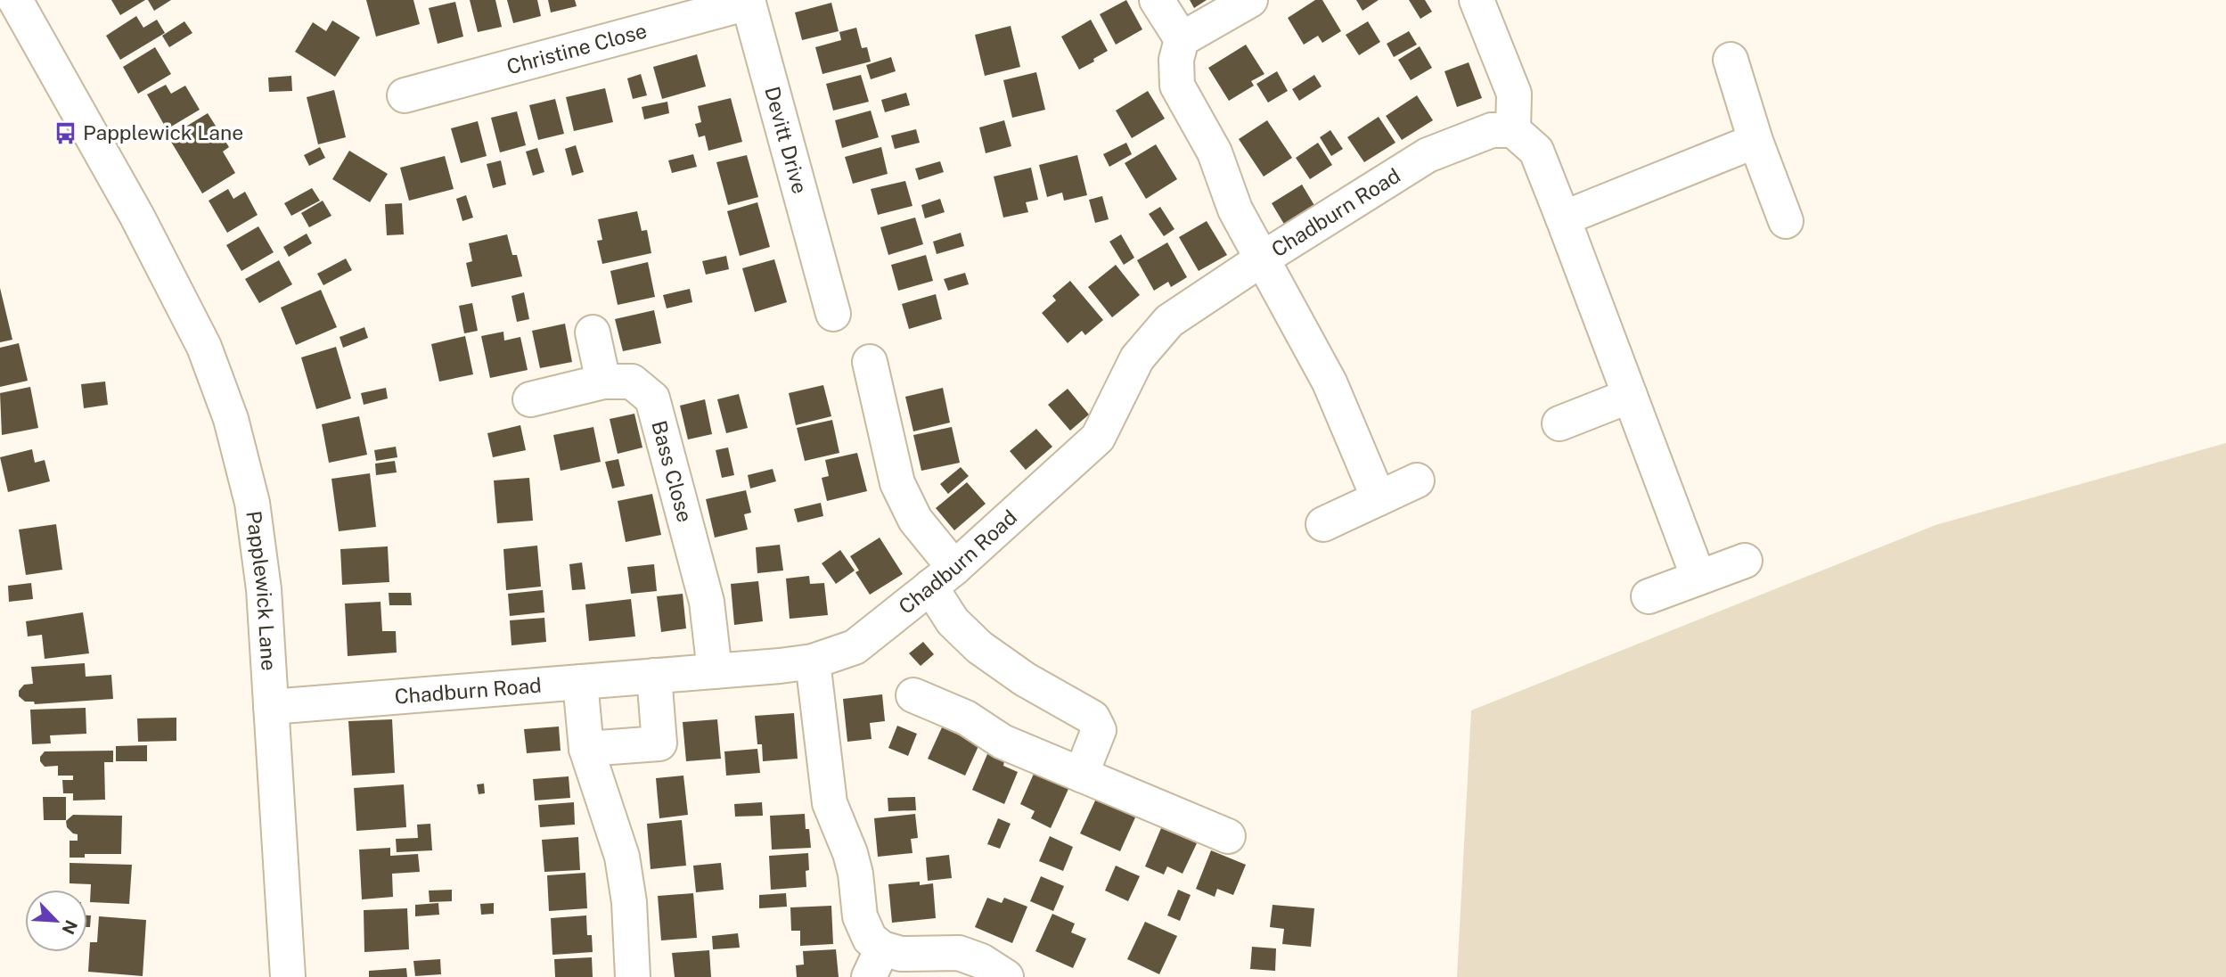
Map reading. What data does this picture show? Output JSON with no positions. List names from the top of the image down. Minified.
{"streets":{"street":["Christine Close","Devitt Drive","Chadburn Road","Bass Close","Papplewick Lane"]},"crossings":[["Christine Close","Devitt Drive"],["Chadburn Road","Bass Close"],["Chadburn Road","Papplewick Lane"]],"places":{"bus stop":["Papplewick Lane"]},"north":"bottom right"}
